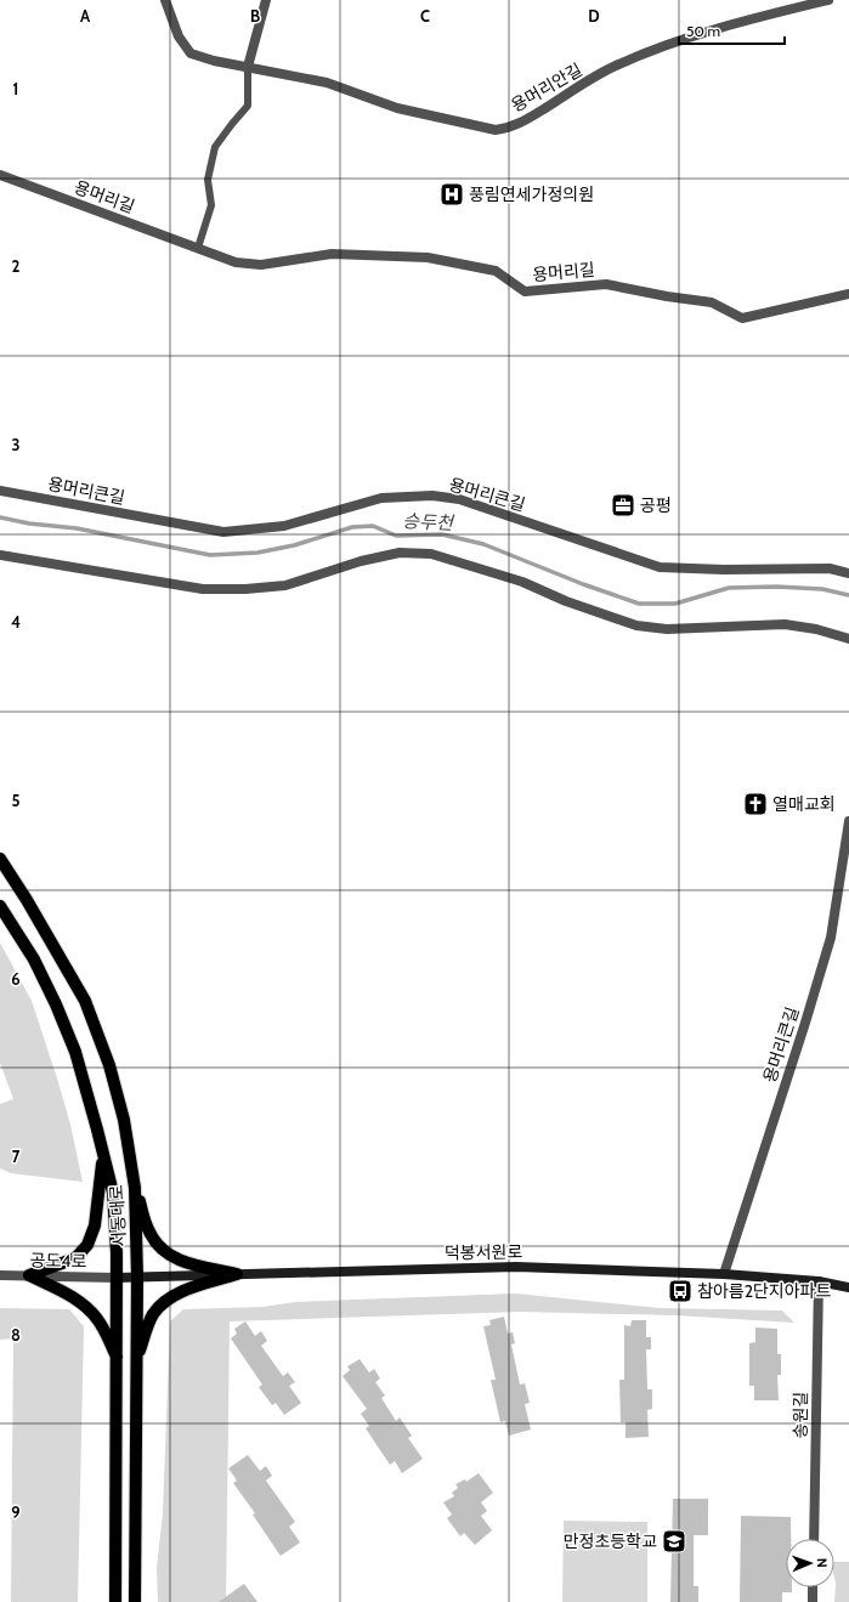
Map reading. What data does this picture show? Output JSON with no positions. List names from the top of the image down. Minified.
{"streets":{"main road":["서동대로","덕봉서원로"],"street":["용머리안길","용머리길","용머리큰길","공도4로","송원길"]},"crossings":[["용머리큰길","덕봉서원로"],["서동대로","덕봉서원로"],["서동대로","공도4로"],["덕봉서원로","공도4로"],["덕봉서원로","송원길"]],"water":["승두천"],"places":{"hospital":["풍림연세가정의원"],"office":["공평"],"church":["열매교회"],"bus stop":["참아름2단지아파트"],"school or university":["만정초등학교"]},"scale_bar":"50 m","north":"right","grid":{"columns":["A","B","C","D"],"rows":["1","2","3","4","5","6","7","8","9"]}}
